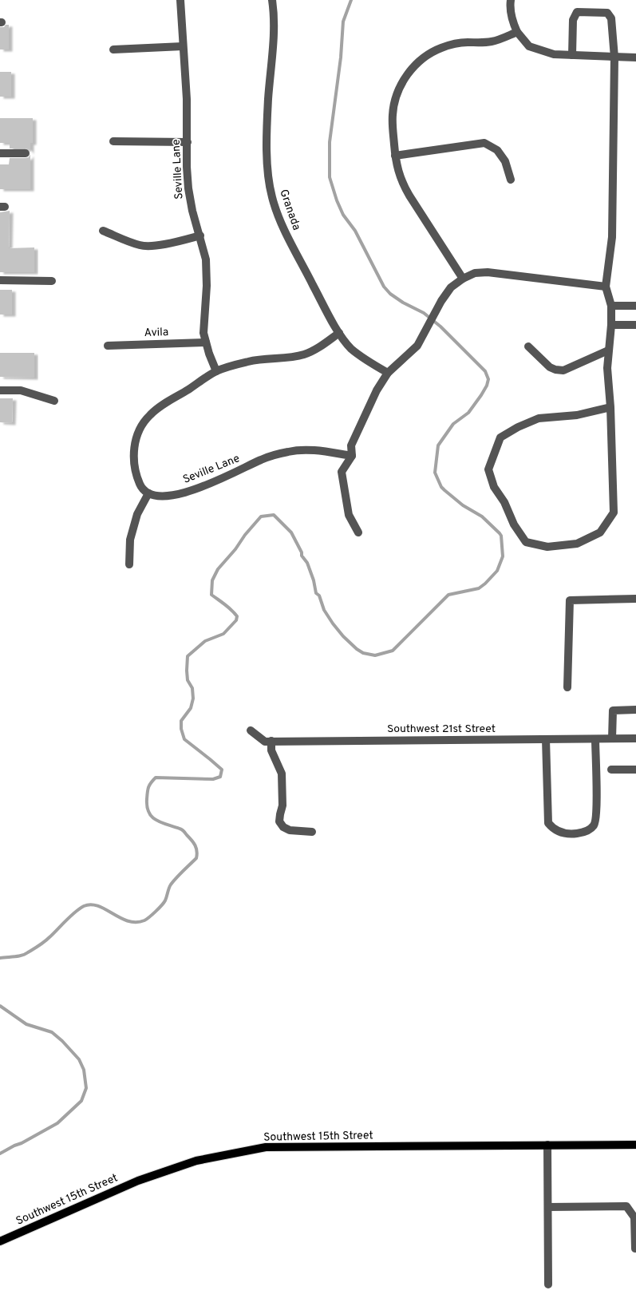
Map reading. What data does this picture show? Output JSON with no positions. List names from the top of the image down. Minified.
{"streets":{"main road":["Southwest 15th Street"],"street":["Seville Lane","Granada","Avila","Southwest 21st Street"]},"crossings":[["Seville Lane","Avila"]]}
